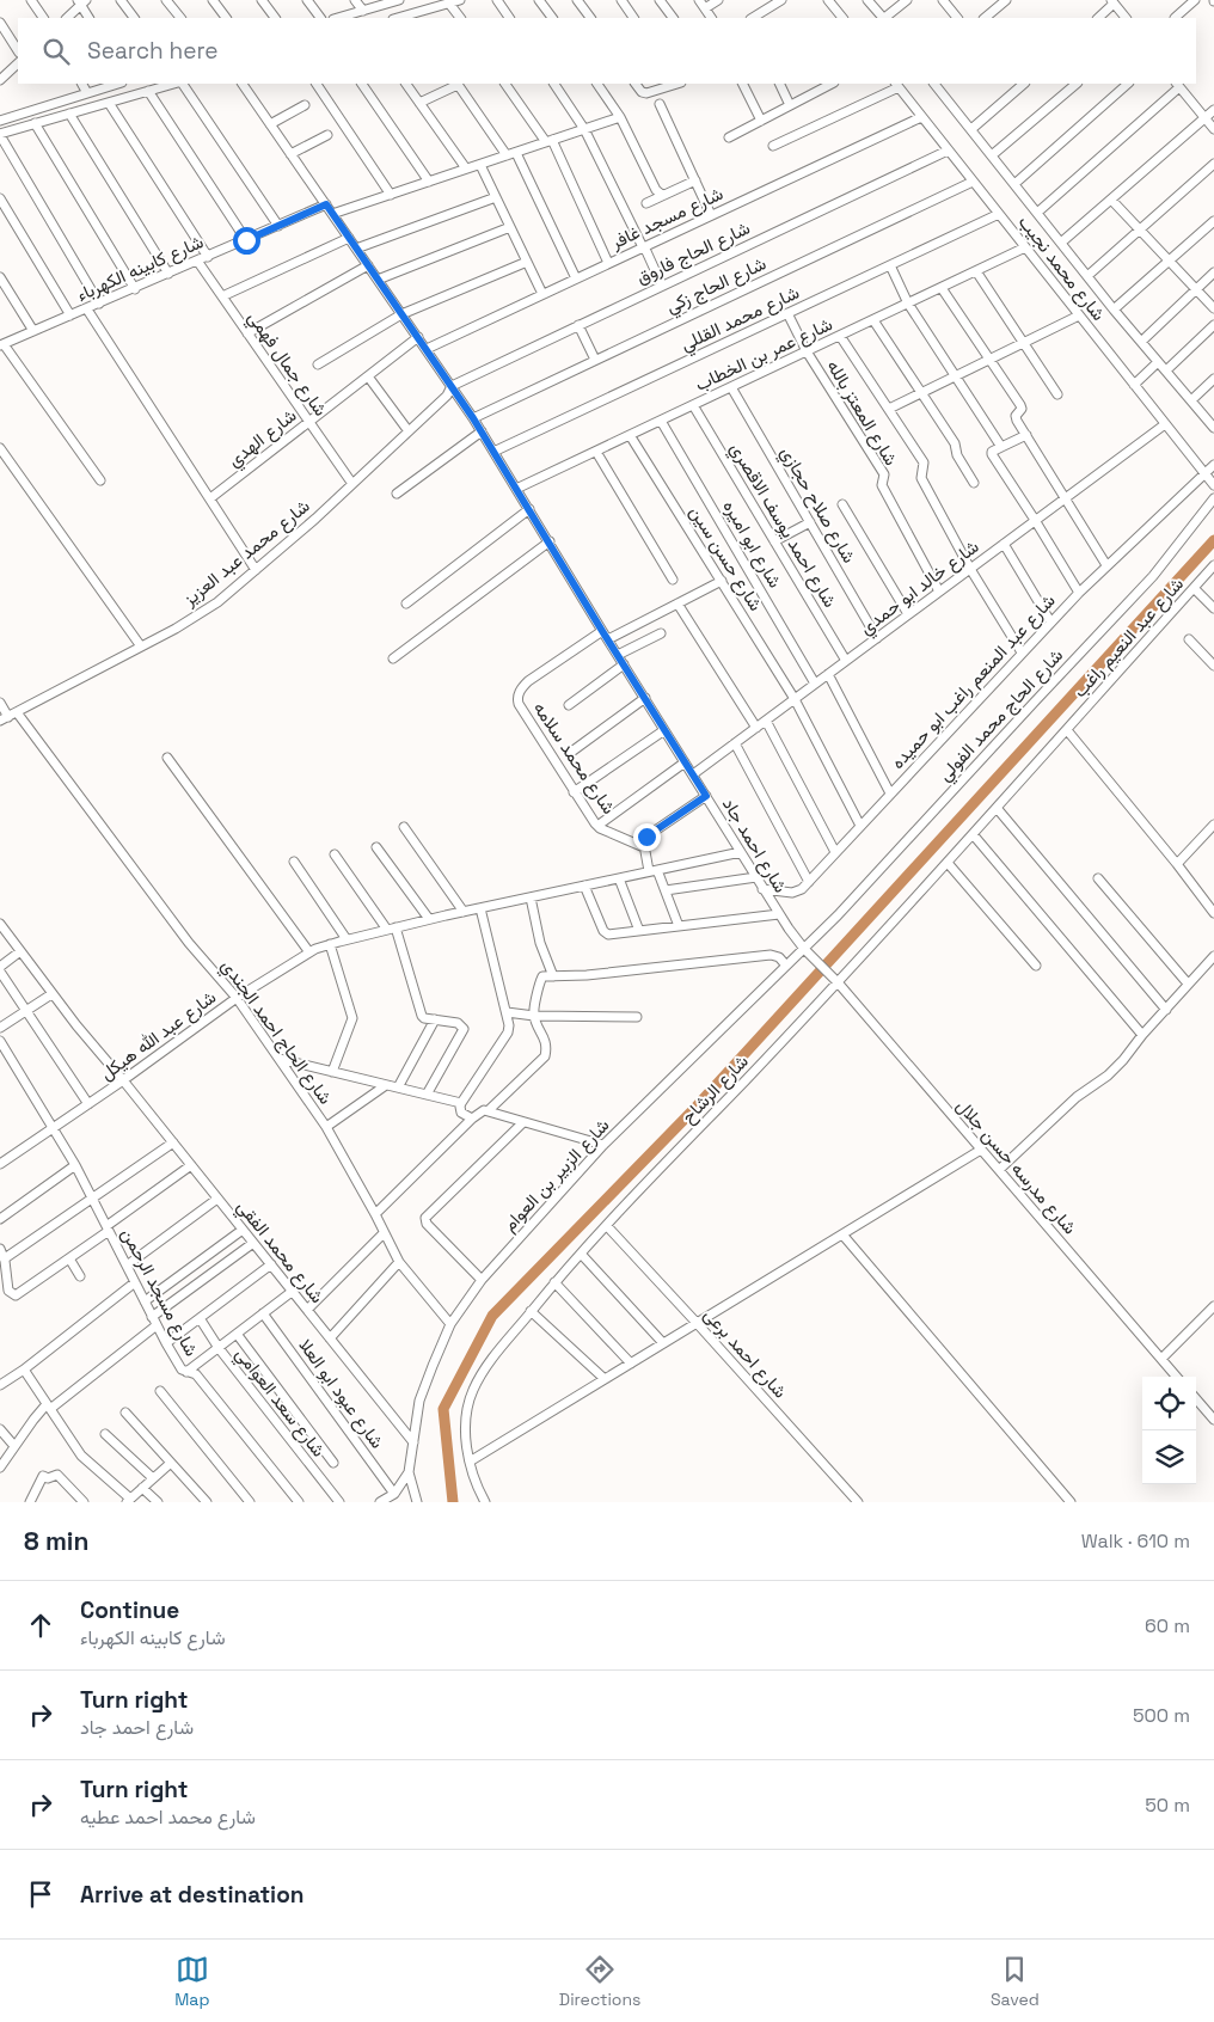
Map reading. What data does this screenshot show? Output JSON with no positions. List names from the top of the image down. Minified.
{"streets":{"street":["شارع مسجد غافر","شارع الحاج فاروق","شارع كابينه الكهرباء","شارع محمد نجيب","شارع الحاج زكي","شارع محمد القللي","شارع عمر بن الخطاب","شارع جمال فهمي","شارع المعتز بالله","شارع الهدي","شارع صلاح حجازي","شارع احمد يوسف الاقصري","شارع ابو اميره","شارع محمد عبد العزيز","شارع حسن سين","شارع خالد ابو حمدي","شارع عبد النعيم راغب","شارع عبد المنعم راغب ابو حميده","شارع الحاج محمد الفولي","شارع محمد سلامه","شارع احمد جاد","شارع الحاج احمد الجندي","شارع عبد الله هيكل","شارع الرشاح","شارع مدرسه حسن جلال","شارع الزبير بن العوام","شارع محمد الفقي","شارع مسجد الرحمن","شارع احمد برعى","شارع عبود ابو العلا","شارع سعد العوامي"]},"crossings":[["شارع مسجد غافر","شارع محمد نجيب"],["شارع مسجد غافر","شارع احمد جاد"],["شارع الحاج فاروق","شارع محمد نجيب"],["شارع الحاج فاروق","شارع محمد عبد العزيز"],["شارع الحاج فاروق","شارع احمد جاد"],["شارع كابينه الكهرباء","شارع جمال فهمي"],["شارع كابينه الكهرباء","شارع احمد جاد"],["شارع محمد نجيب","شارع الحاج زكي"],["شارع محمد نجيب","شارع محمد القللي"],["شارع محمد نجيب","شارع عمر بن الخطاب"],["شارع محمد نجيب","شارع خالد ابو حمدي"],["شارع محمد نجيب","شارع عبد المنعم راغب ابو حميده"],["شارع الحاج زكي","شارع احمد جاد"],["شارع محمد القللي","شارع المعتز بالله"],["شارع محمد القللي","شارع احمد جاد"],["شارع عمر بن الخطاب","شارع المعتز بالله"],["شارع عمر بن الخطاب","شارع صلاح حجازي"],["شارع عمر بن الخطاب","شارع احمد يوسف الاقصري"],["شارع عمر بن الخطاب","شارع ابو اميره"],["شارع عمر بن الخطاب","شارع حسن سين"],["شارع عمر بن الخطاب","شارع احمد جاد"],["شارع جمال فهمي","شارع الهدي"],["شارع جمال فهمي","شارع محمد عبد العزيز"],["شارع المعتز بالله","شارع خالد ابو حمدي"],["شارع الهدي","شارع احمد جاد"],["شارع صلاح حجازي","شارع خالد ابو حمدي"],["شارع احمد يوسف الاقصري","شارع خالد ابو حمدي"],["شارع ابو اميره","شارع خالد ابو حمدي"],["شارع محمد عبد العزيز","شارع احمد جاد"],["شارع محمد عبد العزيز","شارع الحاج احمد الجندي"],["شارع حسن سين","شارع خالد ابو حمدي"],["شارع حسن سين","شارع عبد المنعم راغب ابو حميده"],["شارع خالد ابو حمدي","شارع احمد جاد"],["شارع عبد النعيم راغب","شارع الرشاح"],["شارع عبد المنعم راغب ابو حميده","شارع احمد جاد"],["شارع الحاج محمد الفولي","شارع احمد جاد"],["شارع الحاج محمد الفولي","شارع الزبير بن العوام"],["شارع محمد سلامه","شارع احمد جاد"],["شارع احمد جاد","شارع عبد الله هيكل"],["شارع احمد جاد","شارع مدرسه حسن جلال"],["شارع احمد جاد","شارع الزبير بن العوام"],["شارع الحاج احمد الجندي","شارع عبد الله هيكل"],["شارع الحاج احمد الجندي","شارع الزبير بن العوام"],["شارع عبد الله هيكل","شارع محمد الفقي"],["شارع عبد الله هيكل","شارع مسجد الرحمن"],["شارع الرشاح","شارع مدرسه حسن جلال"],["شارع الرشاح","شارع احمد برعى"],["شارع الزبير بن العوام","شارع محمد الفقي"]],"page":{"search":"Search here","heading":["8 min","Walk · 610 m"],"list":[["Continue","شارع كابينه الكهرباء","60 m"],["Turn right","شارع احمد جاد","500 m"],["Turn right","شارع محمد احمد عطيه","50 m"],"Arrive at destination"],"nav":["Map","Directions","Saved"]}}
